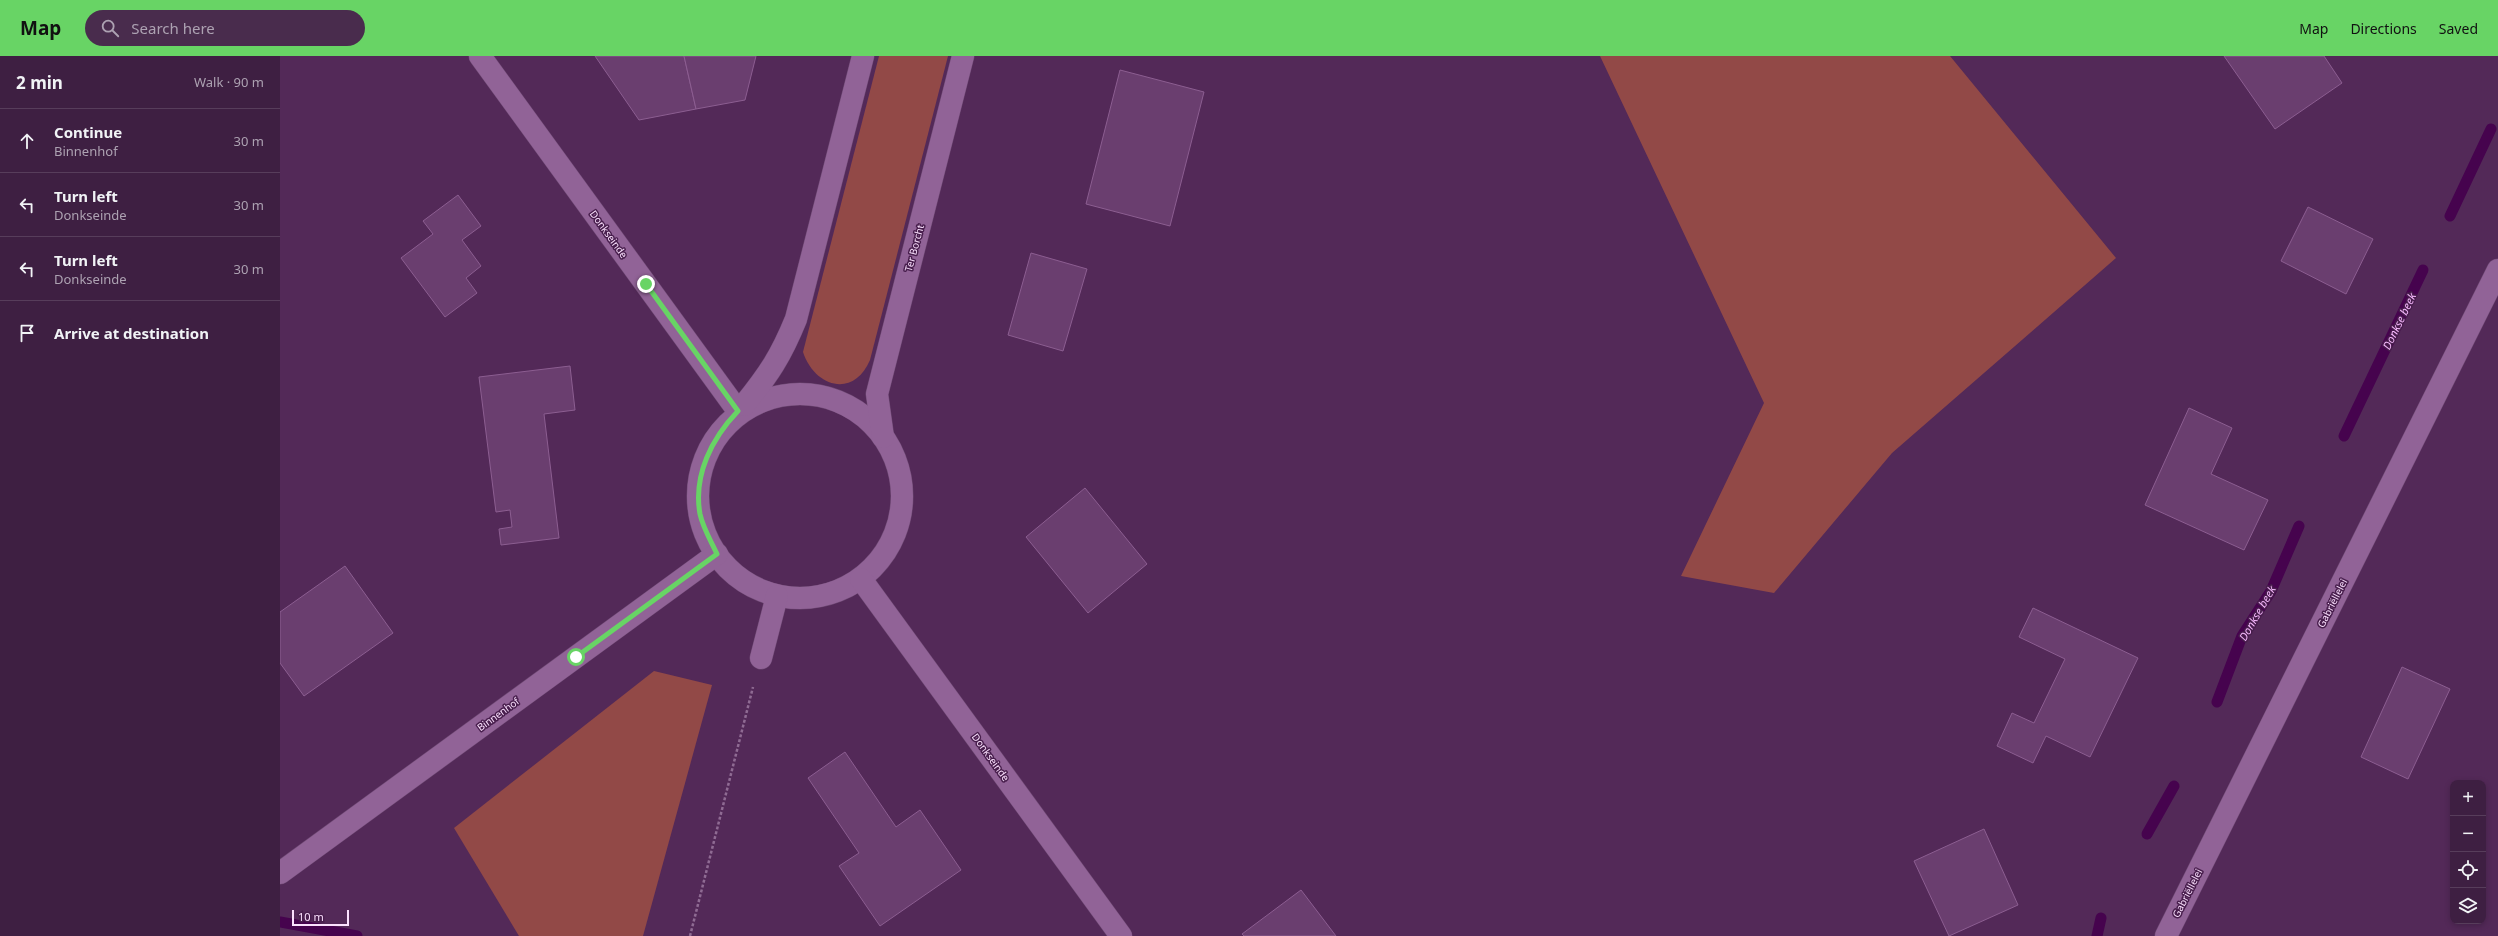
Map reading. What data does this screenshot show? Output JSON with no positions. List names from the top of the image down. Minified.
{"streets":{"street":["Donkseinde","Ter Borcht","Gabriëllelei","Binnenhof"]},"water":["Donkse beek"],"scale_bar":"10 m","page":{"header":"Map","search":"Search here","nav":["Map","Directions","Saved"],"heading":["2 min","Walk · 90 m"],"list":[["Continue","Binnenhof","30 m"],["Turn left","Donkseinde","30 m"],["Turn left","Donkseinde","30 m"],"Arrive at destination"],"map_buttons":["+","−"],"scale":"10 m"}}
